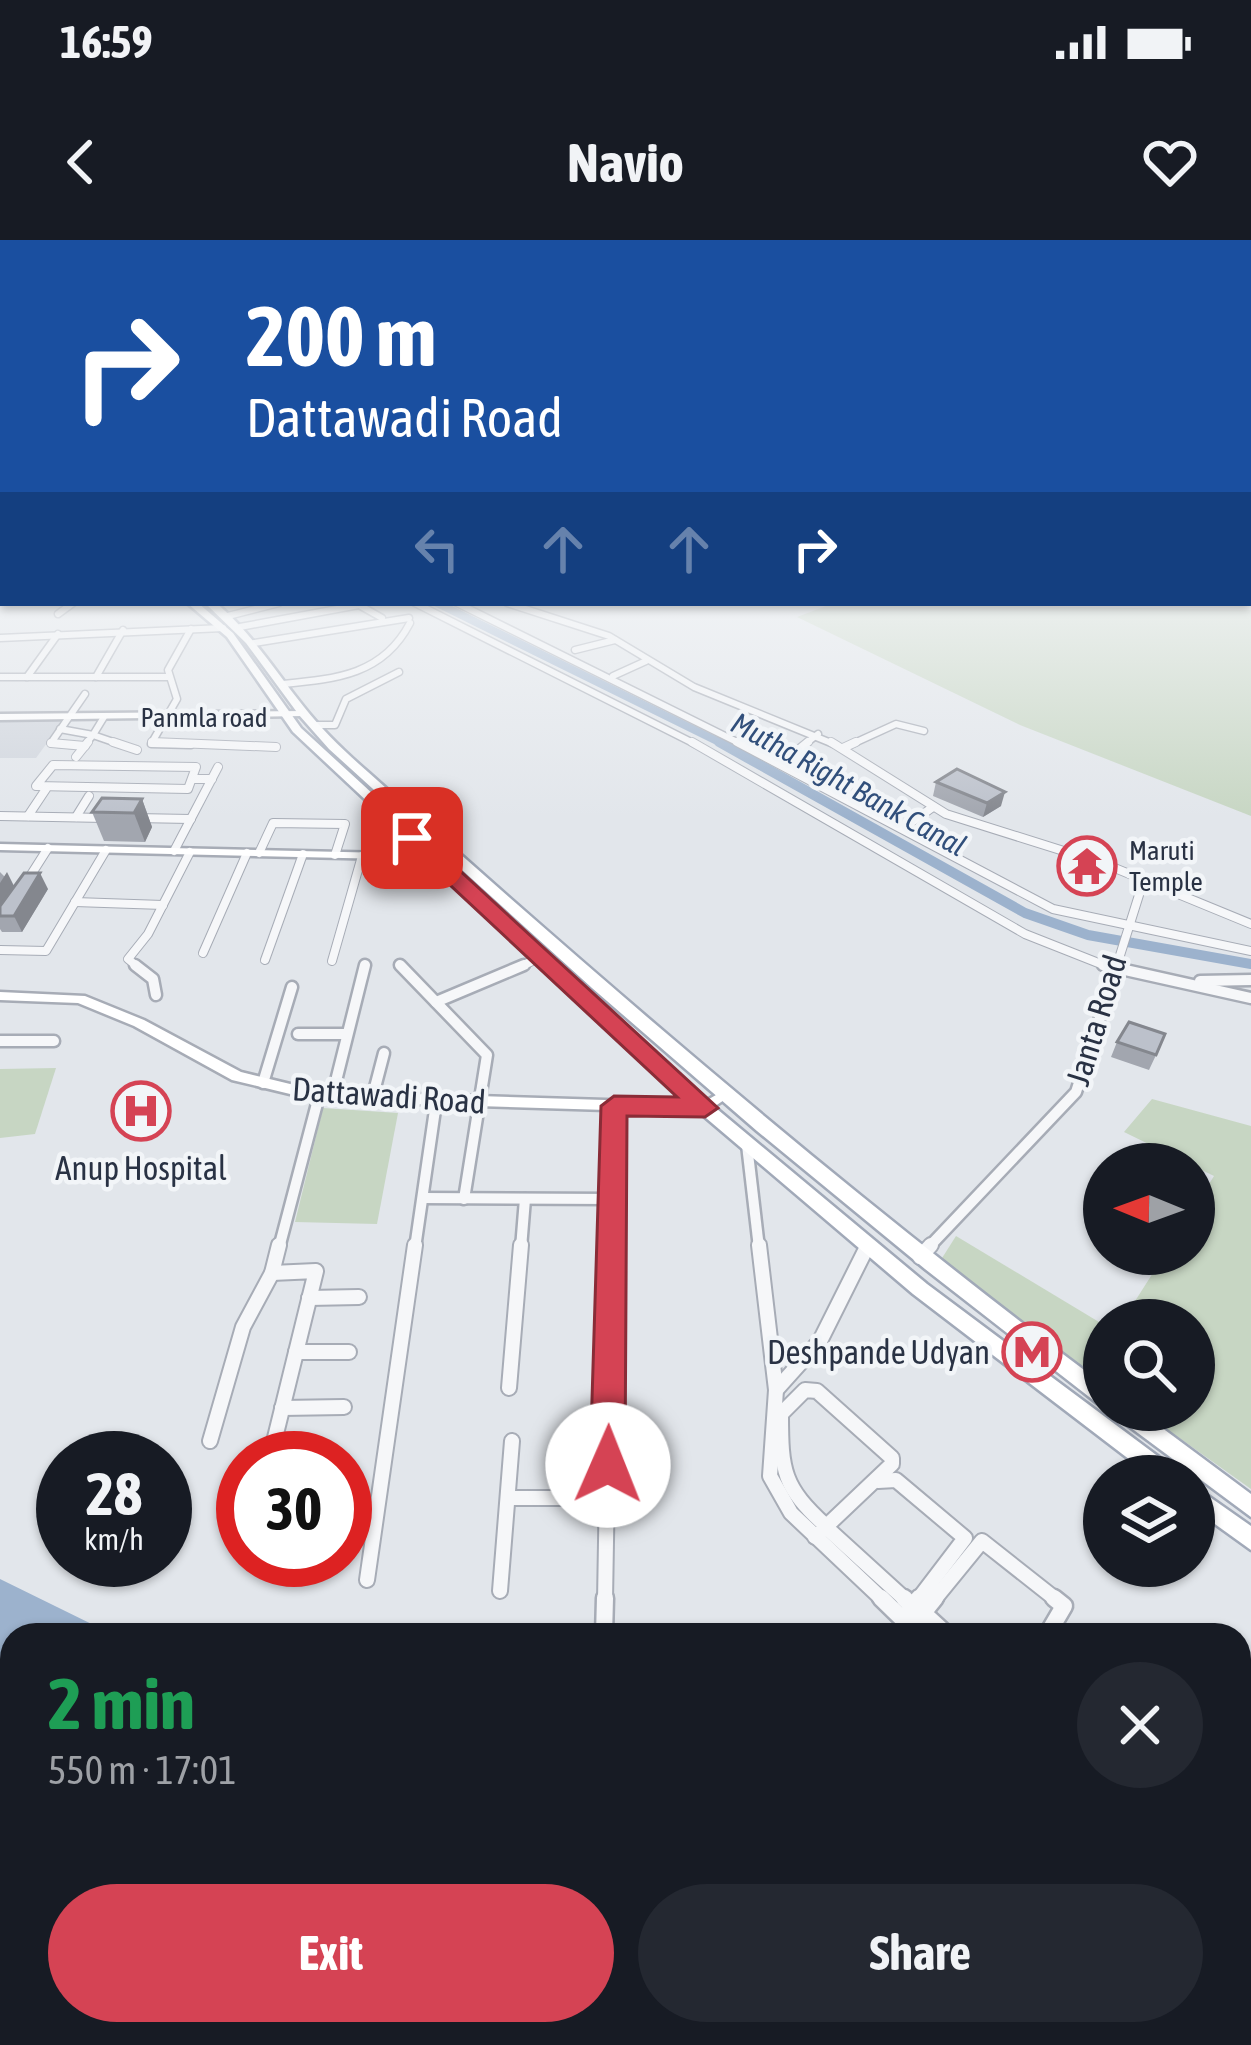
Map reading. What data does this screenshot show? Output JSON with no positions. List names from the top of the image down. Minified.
{"streets":{"street":["Panmla road","Janta Road","Dattawadi Road"]},"water":["Mutha Right Bank Canal"],"places":{"temple":["Maruti Temple"],"hospital":["Anup Hospital"],"metro station":["Deshpande Udyan"]},"north":"left","page":{"status":"16:59","header":"Navio","turn":["200 m","Dattawadi Road"],"speed":"28 km/h","limit":"30","heading":["2 min","550 m · 17:01"],"buttons":["Exit","Share"]}}
